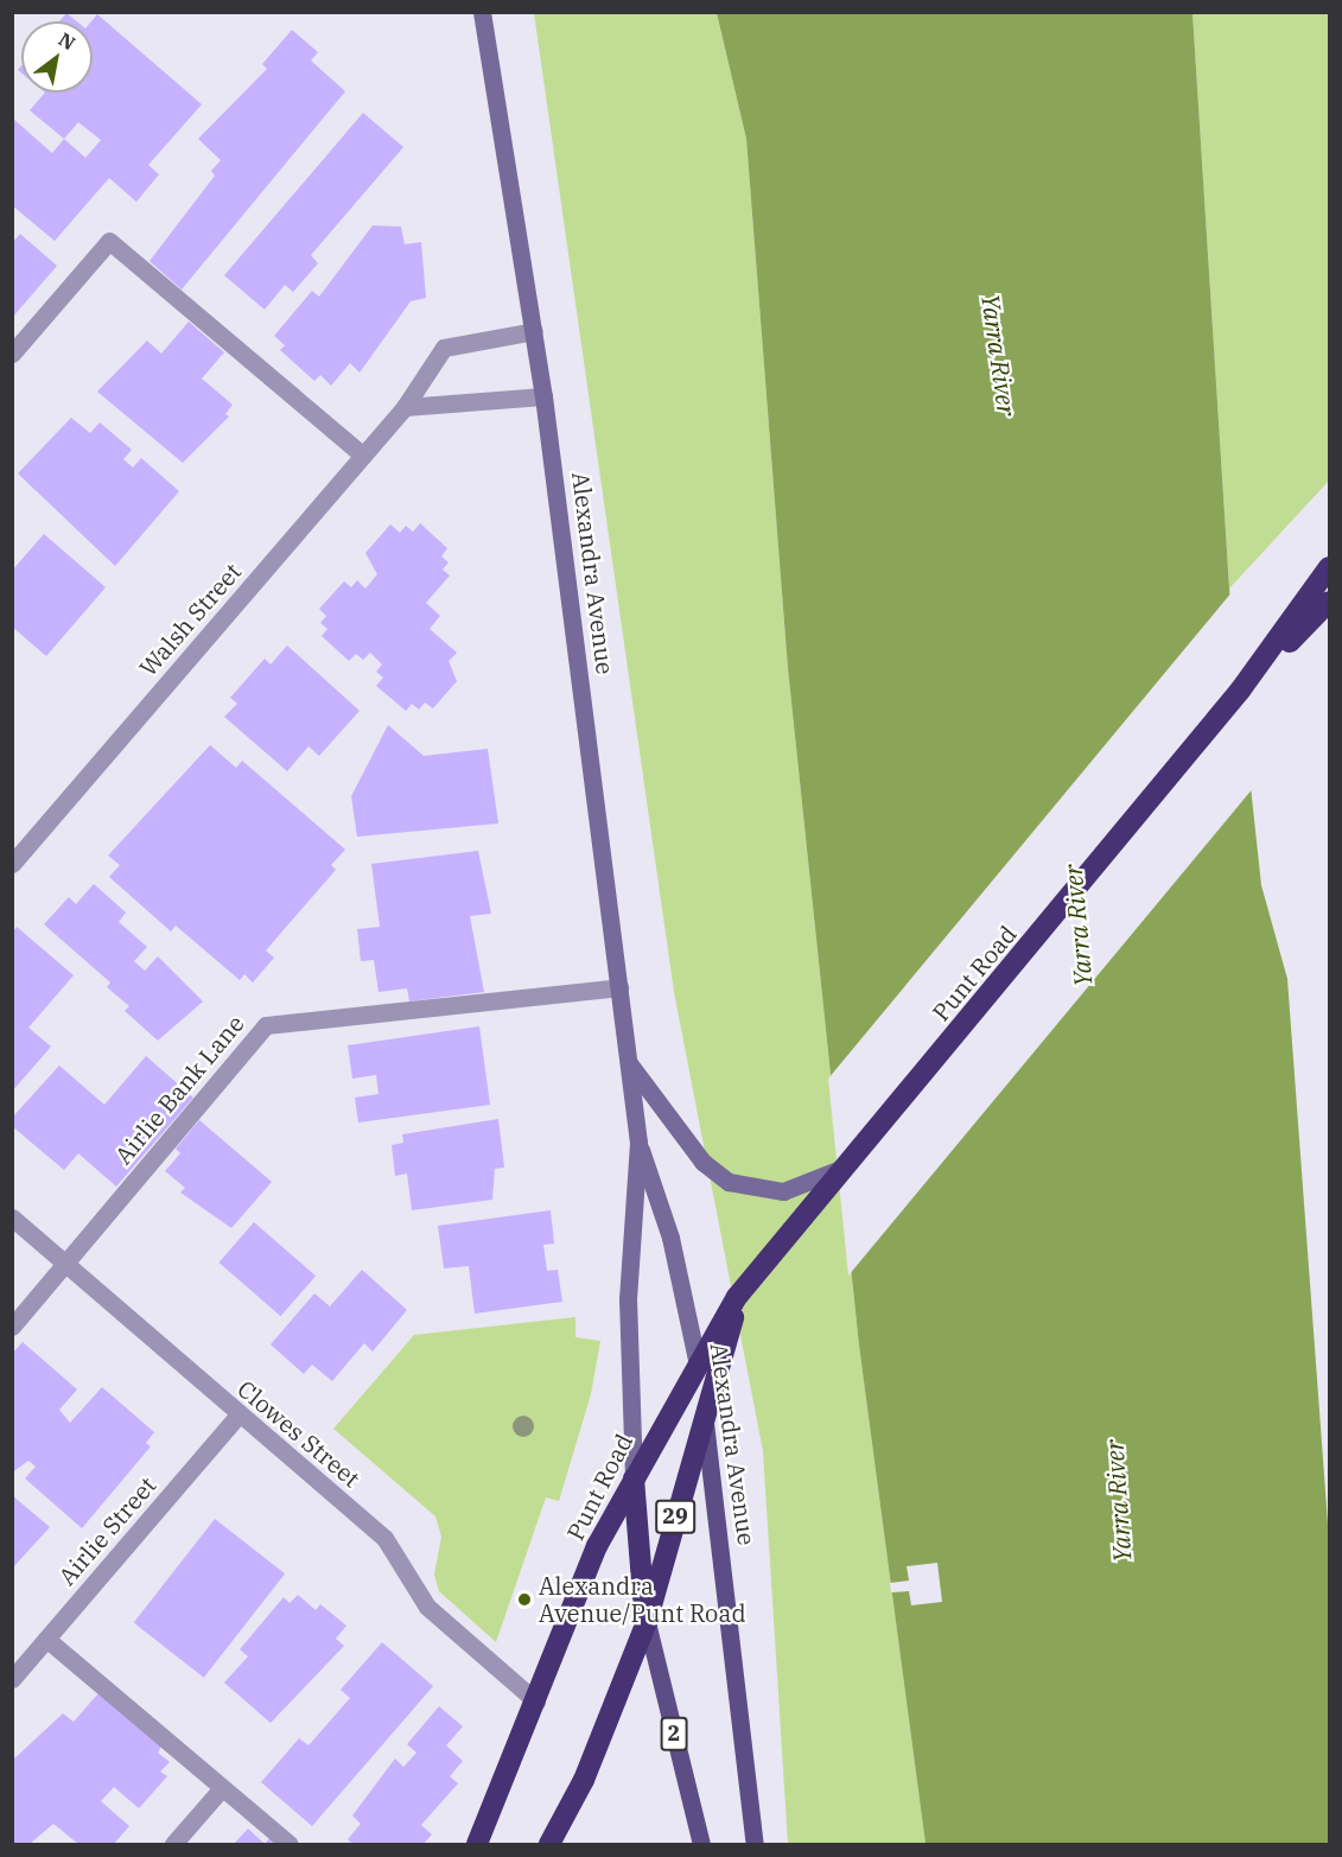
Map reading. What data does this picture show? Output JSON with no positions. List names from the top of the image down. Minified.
{"streets":{"highway":["Alexandra Avenue","Punt Road","29","2"],"street":["Walsh Street","Airlie Bank Lane","Clowes Street","Airlie Street"]},"crossings":[["Alexandra Avenue","Walsh Street"],["Alexandra Avenue","Punt Road"],["Alexandra Avenue","Airlie Bank Lane"],["Punt Road","Clowes Street"],["Airlie Bank Lane","Clowes Street"],["Clowes Street","Airlie Street"]],"water":["Yarra River"],"places":["Alexandra Avenue/Punt Road"],"north":"top right"}
